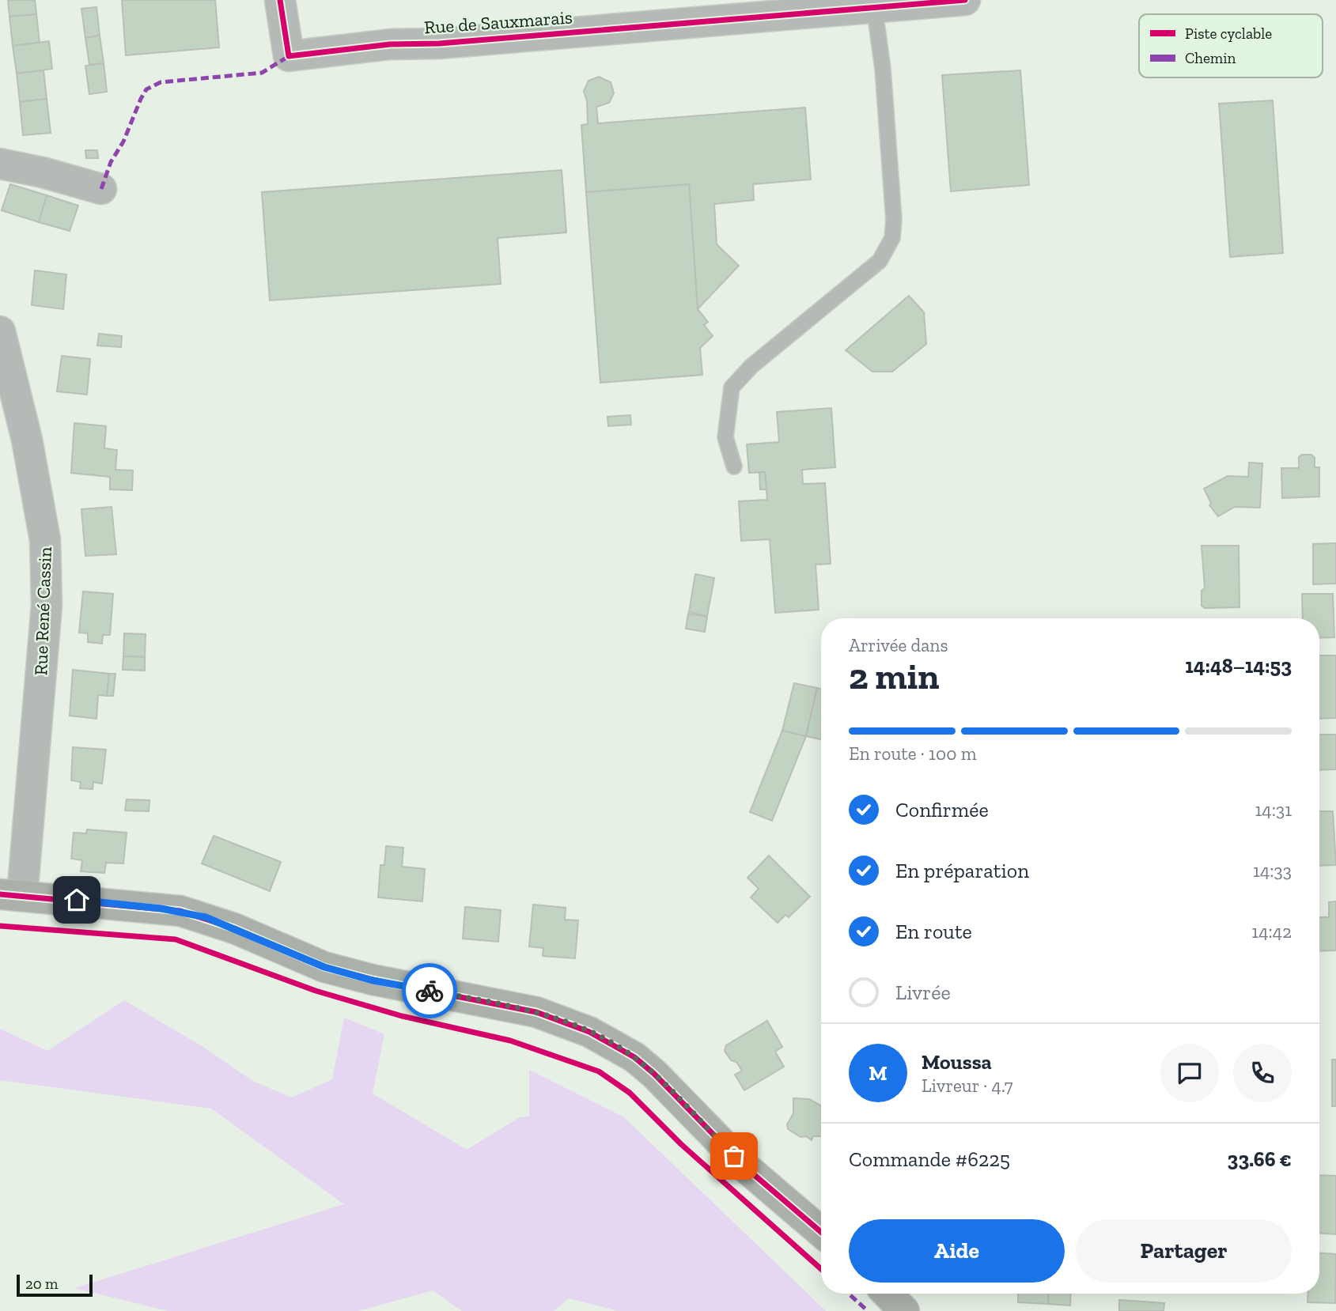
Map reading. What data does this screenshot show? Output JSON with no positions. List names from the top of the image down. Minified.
{"streets":{"street":["Rue de Sauxmarais","Rue René Cassin"]},"legend":["Piste cyclable","Chemin"],"scale_bar":"20 m","page":{"heading":["2 min","Arrivée dans","14:48–14:53"],"panel":["Moussa","Livreur · 4.7","Commande #6225","33.66 €"],"bar":"En route · 100 m","list":[["Confirmée","14:31"],["En préparation","14:33"],["En route","14:42"],"Livrée"],"round":"M","buttons":["Aide","Partager"],"scale":"20 m"}}
